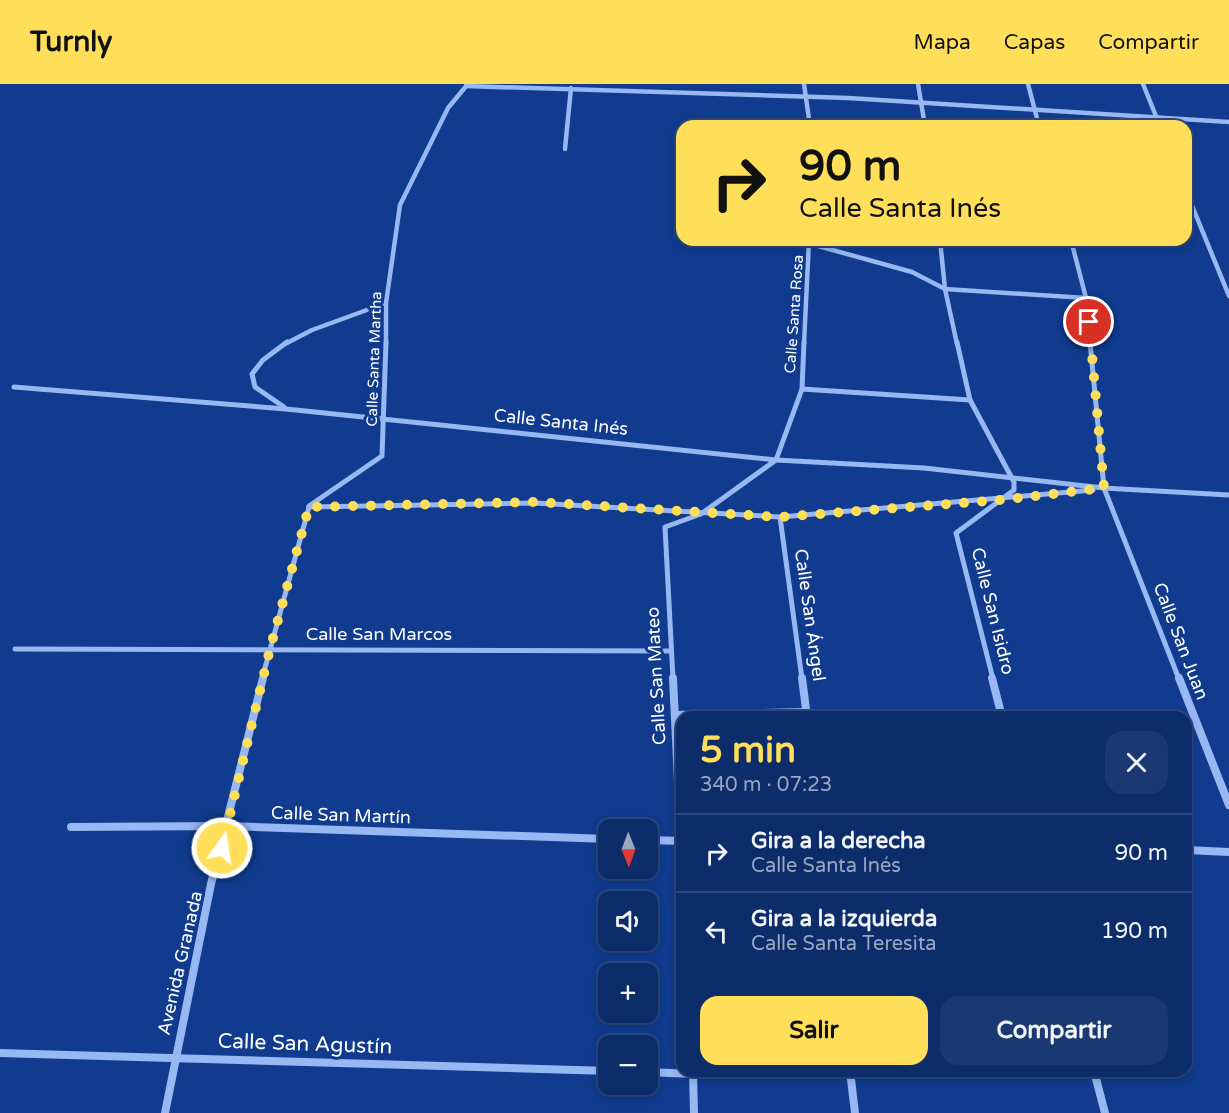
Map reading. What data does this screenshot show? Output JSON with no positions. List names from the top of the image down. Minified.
{"streets":{"street":["Calle Santa Rosa","Calle Santa Martha","Calle Santa Inés","Calle San Isidro","Calle San Ángel","Calle San Marcos","Calle San Juan","Calle San Mateo","Calle San Martín","Avenida Granada","Calle San Agustín"]},"crossings":[["Calle Santa Rosa","Calle Santa Inés"],["Calle Santa Martha","Calle Santa Inés"],["Calle Santa Martha","Avenida Granada"],["Calle Santa Inés","Calle San Isidro"],["Calle Santa Inés","Calle San Ángel"],["Calle Santa Inés","Calle San Juan"],["Calle Santa Inés","Calle San Mateo"],["Calle Santa Inés","Avenida Granada"],["Calle San Marcos","Calle San Mateo"],["Calle San Marcos","Avenida Granada"],["Calle San Martín","Avenida Granada"],["Avenida Granada","Calle San Agustín"]],"north":"bottom","page":{"header":"Turnly","nav":["Mapa","Capas","Compartir"],"turn":["90 m","Calle Santa Inés"],"heading":["5 min","340 m · 07:23"],"list":[{"name":"Gira a la derecha","note":"Calle Santa Inés","value":"90 m"},{"name":"Gira a la izquierda","note":"Calle Santa Teresita","value":"190 m"}],"map_buttons":["+","−"],"buttons":["Salir","Compartir"]}}
